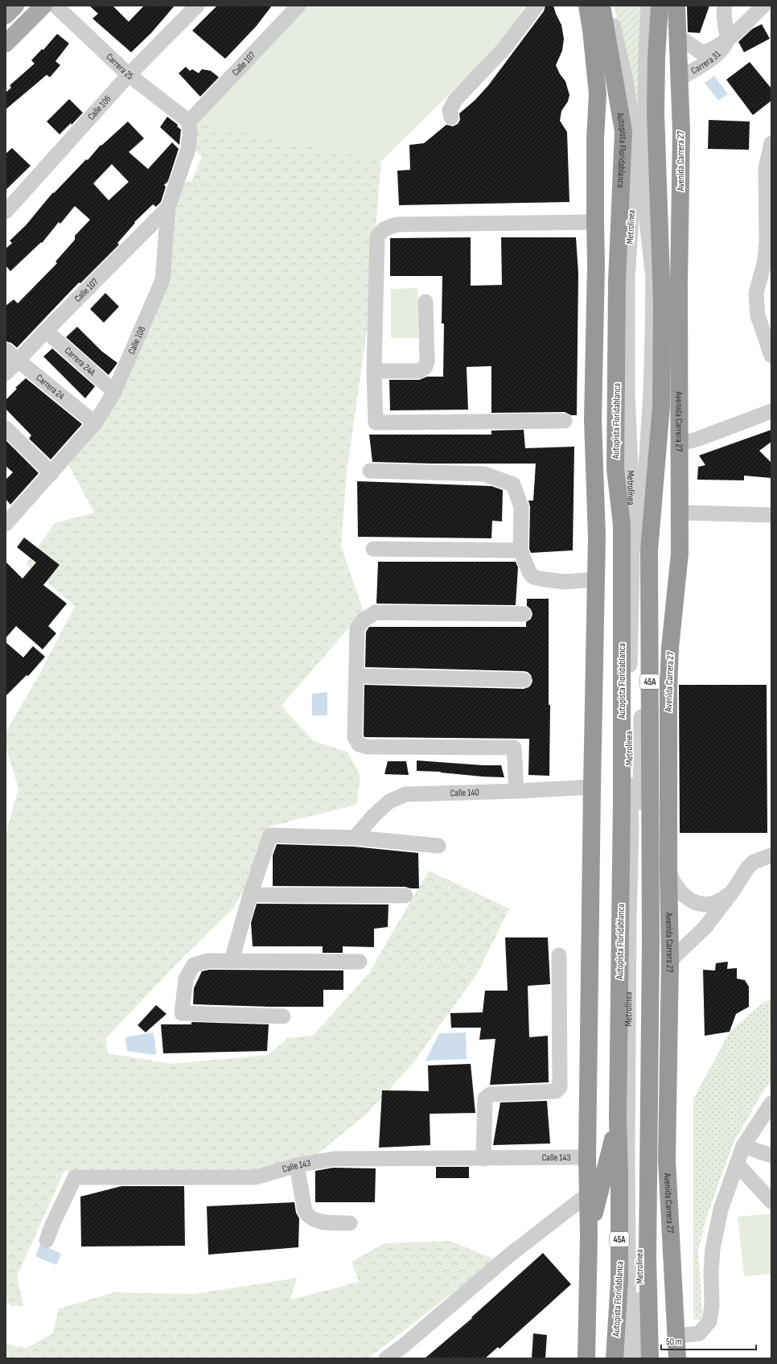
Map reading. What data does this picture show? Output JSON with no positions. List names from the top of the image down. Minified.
{"streets":{"highway":["Autopista Floridablanca","Avenida Carrera 27","45A"],"street":["Carrera 31","Calle 107","Carrera 25","Calle 106","Metrolínea","Calle 108","Carrera 24A","Carrera 24","Calle 140","Calle 143"]},"crossings":[["Carrera 31","Avenida Carrera 27"],["Calle 107","Carrera 25"],["Calle 107","Calle 108"],["Calle 107","Carrera 24A"],["Calle 107","Carrera 24"],["Carrera 25","Calle 106"],["Carrera 25","Calle 108"],["Calle 108","Carrera 24A"],["Calle 108","Carrera 24"]],"scale_bar":"50 m"}
